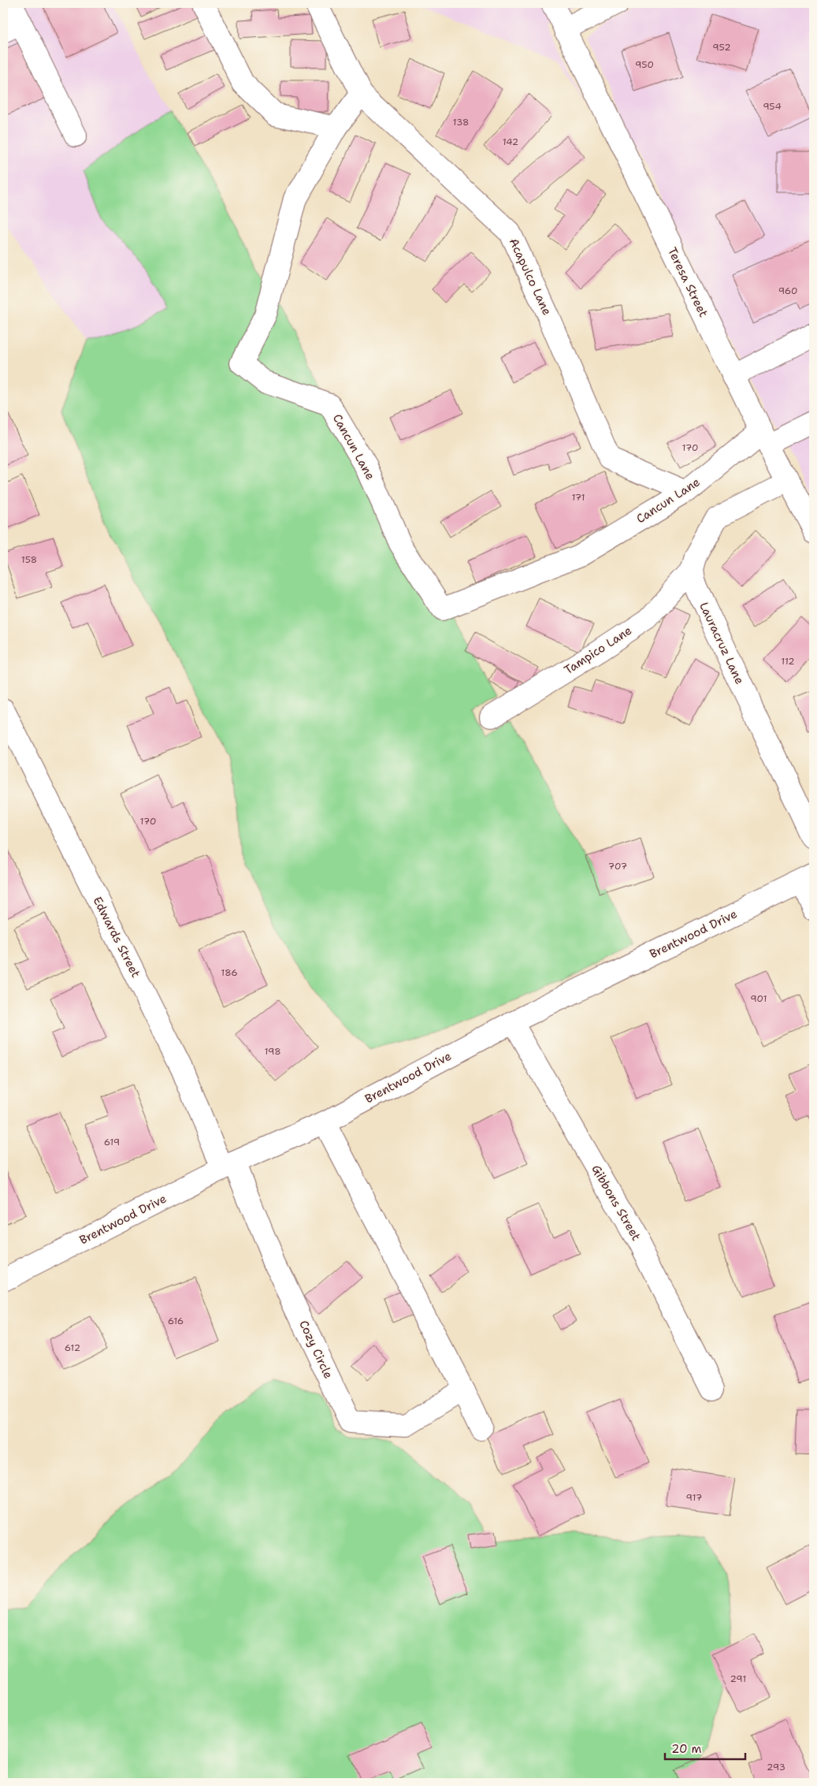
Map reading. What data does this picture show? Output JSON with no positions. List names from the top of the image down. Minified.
{"streets":{"street":["Acapulco Lane","Teresa Street","Cancun Lane","Lauracruz Lane","Tampico Lane","Brentwood Drive","Edwards Street","Gibbons Street","Cozy Circle"]},"crossings":[["Acapulco Lane","Cancun Lane"],["Teresa Street","Cancun Lane"],["Lauracruz Lane","Tampico Lane"],["Brentwood Drive","Edwards Street"],["Brentwood Drive","Gibbons Street"],["Brentwood Drive","Cozy Circle"],["Edwards Street","Cozy Circle"]],"house_numbers":["952","950","954","138","142","960","170","171","158","112","170","707","186","901","198","619","616","612","917","291","293"],"scale_bar":"20 m"}
